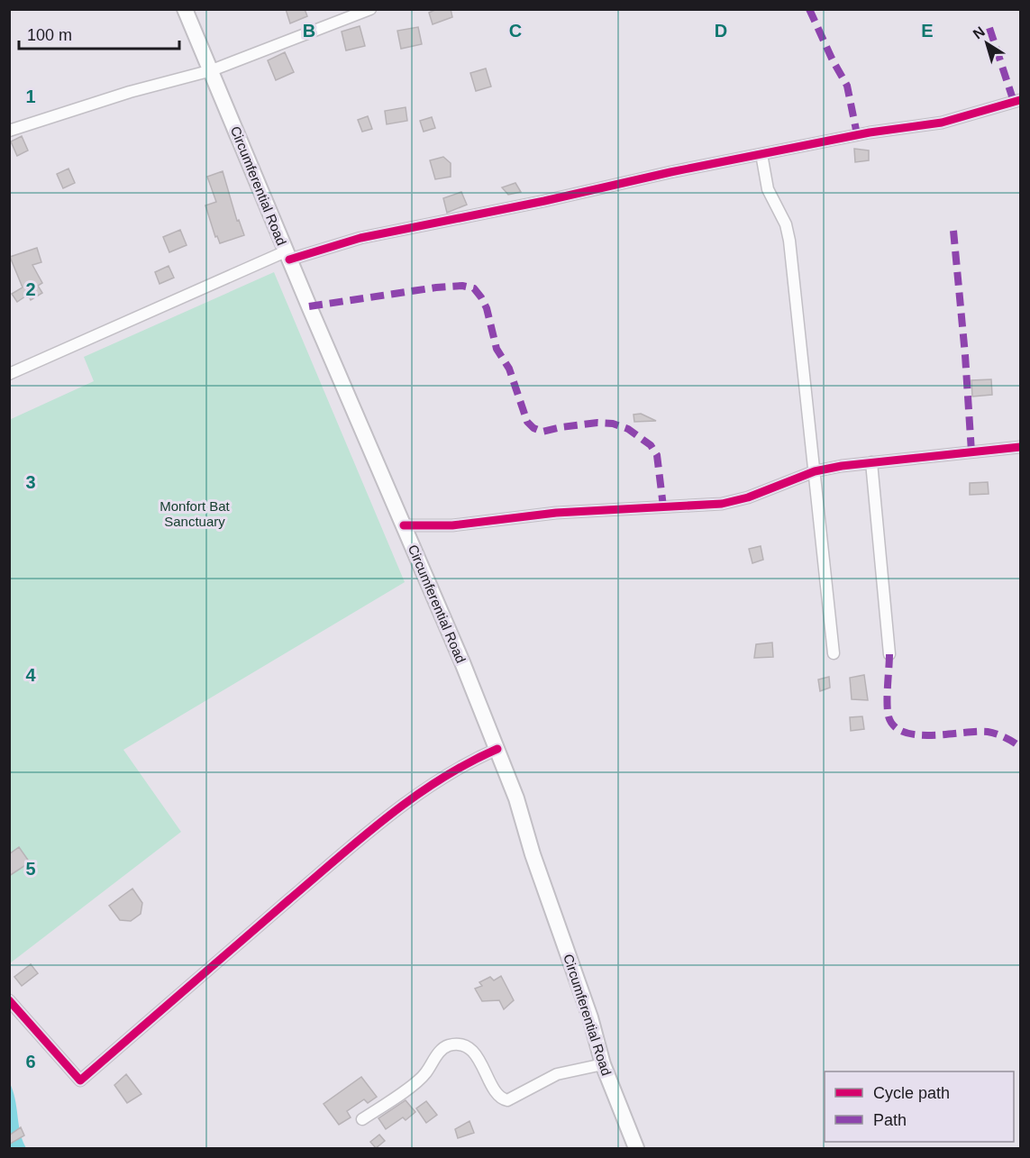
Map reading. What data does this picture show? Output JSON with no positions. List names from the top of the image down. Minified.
{"streets":{"main road":["Circumferential Road"]},"parks":["Monfort Bat Sanctuary"],"legend":["Cycle path","Path"],"scale_bar":"100 m","north":"top left","grid":{"columns":["B","C","D","E"],"rows":["1","2","3","4","5","6"]}}
